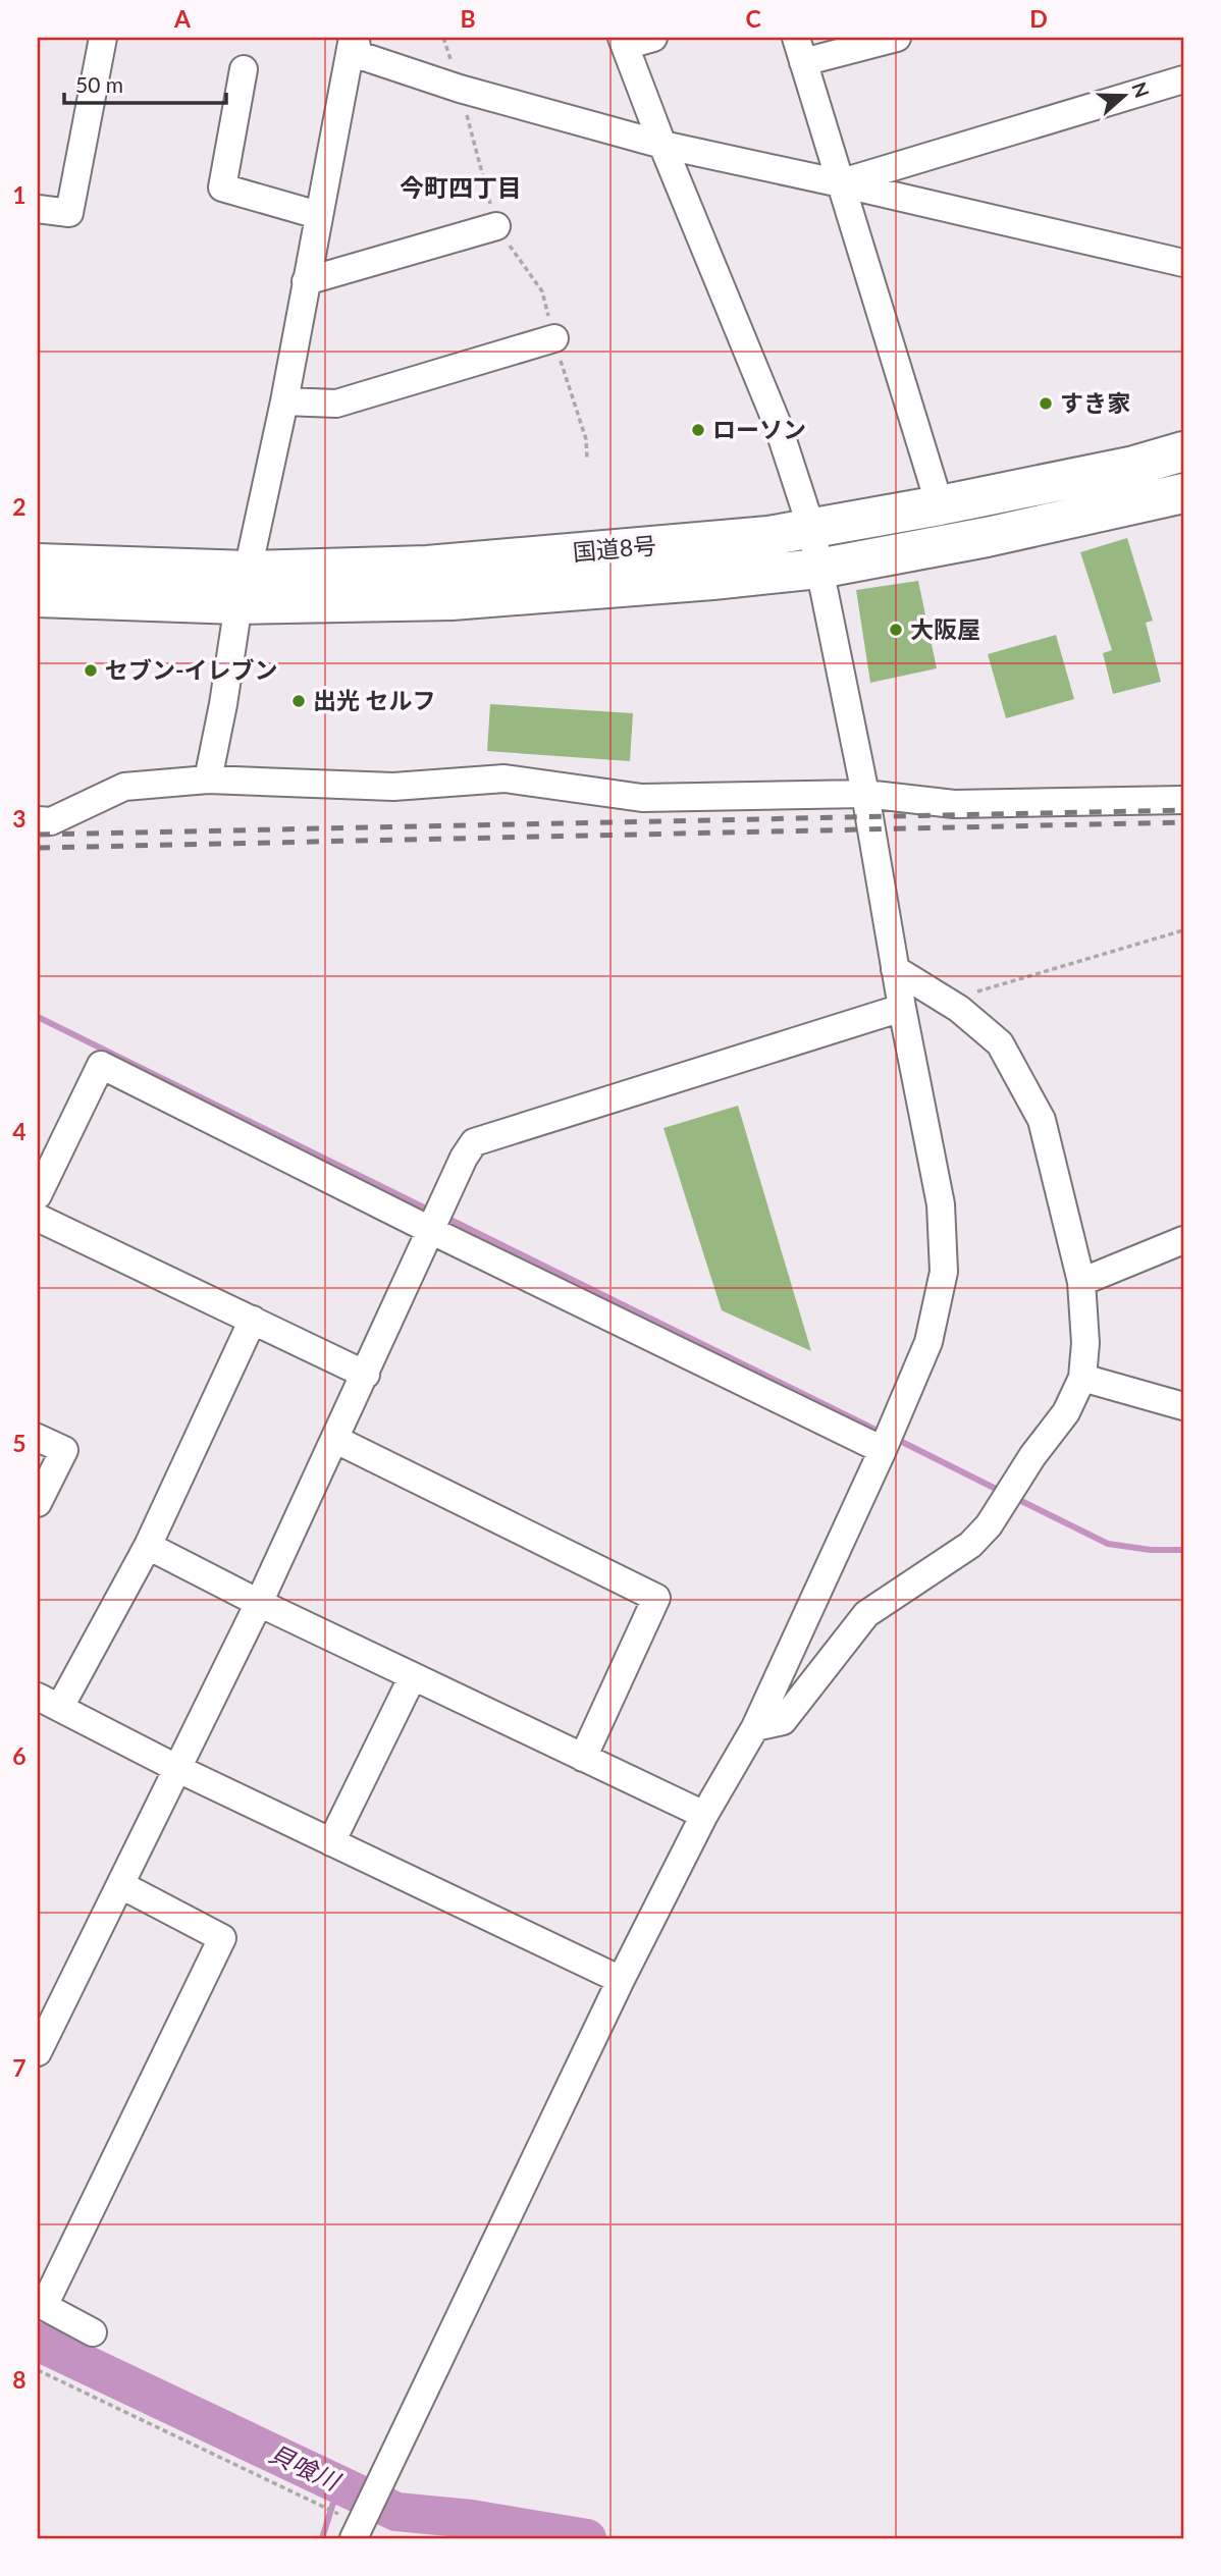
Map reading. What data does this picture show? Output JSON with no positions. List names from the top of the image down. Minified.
{"streets":{"highway":["国道8号"]},"districts":["今町四丁目"],"water":["貝喰川"],"places":["すき家","ローソン","大阪屋","セブン-イレブン","出光 セルフ"],"scale_bar":"50 m","north":"right","grid":{"columns":["A","B","C","D"],"rows":["1","2","3","4","5","6","7","8"]}}
